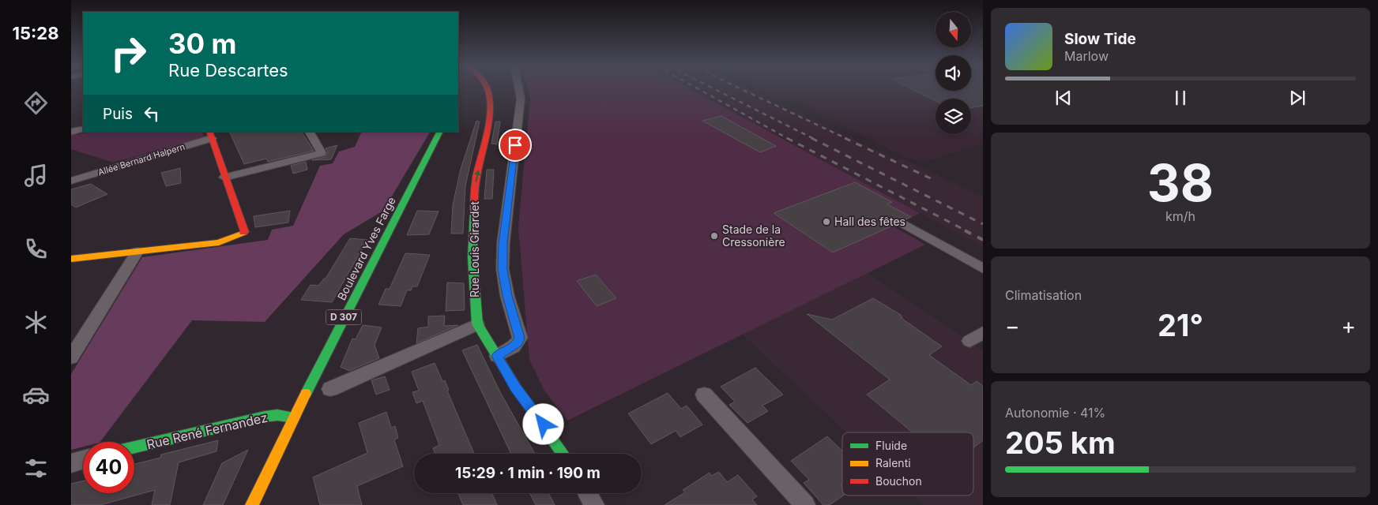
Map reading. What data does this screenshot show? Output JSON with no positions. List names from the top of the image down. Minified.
{"streets":{"street":["Allée Bernard Halpern","Boulevard Yves Farge","Rue Louis Girardet","D 307","Rue René Fernandez"]},"crossings":[["Boulevard Yves Farge","Rue René Fernandez"]],"places":["Hall des fêtes","Stade de la Cressonière"],"legend":["Fluide","Ralenti","Bouchon"],"north":"bottom","page":{"tabs":"15:28","turn":["30 m","Rue Descartes"],"song":["Slow Tide","Marlow"],"then":"Puis","tile":[["38","km/h"],"Climatisation",["Autonomie · 41%","205 km"]],"heat":["−","21°","+"],"limit":"40","trip":"15:29 · 1 min · 190 m"}}
